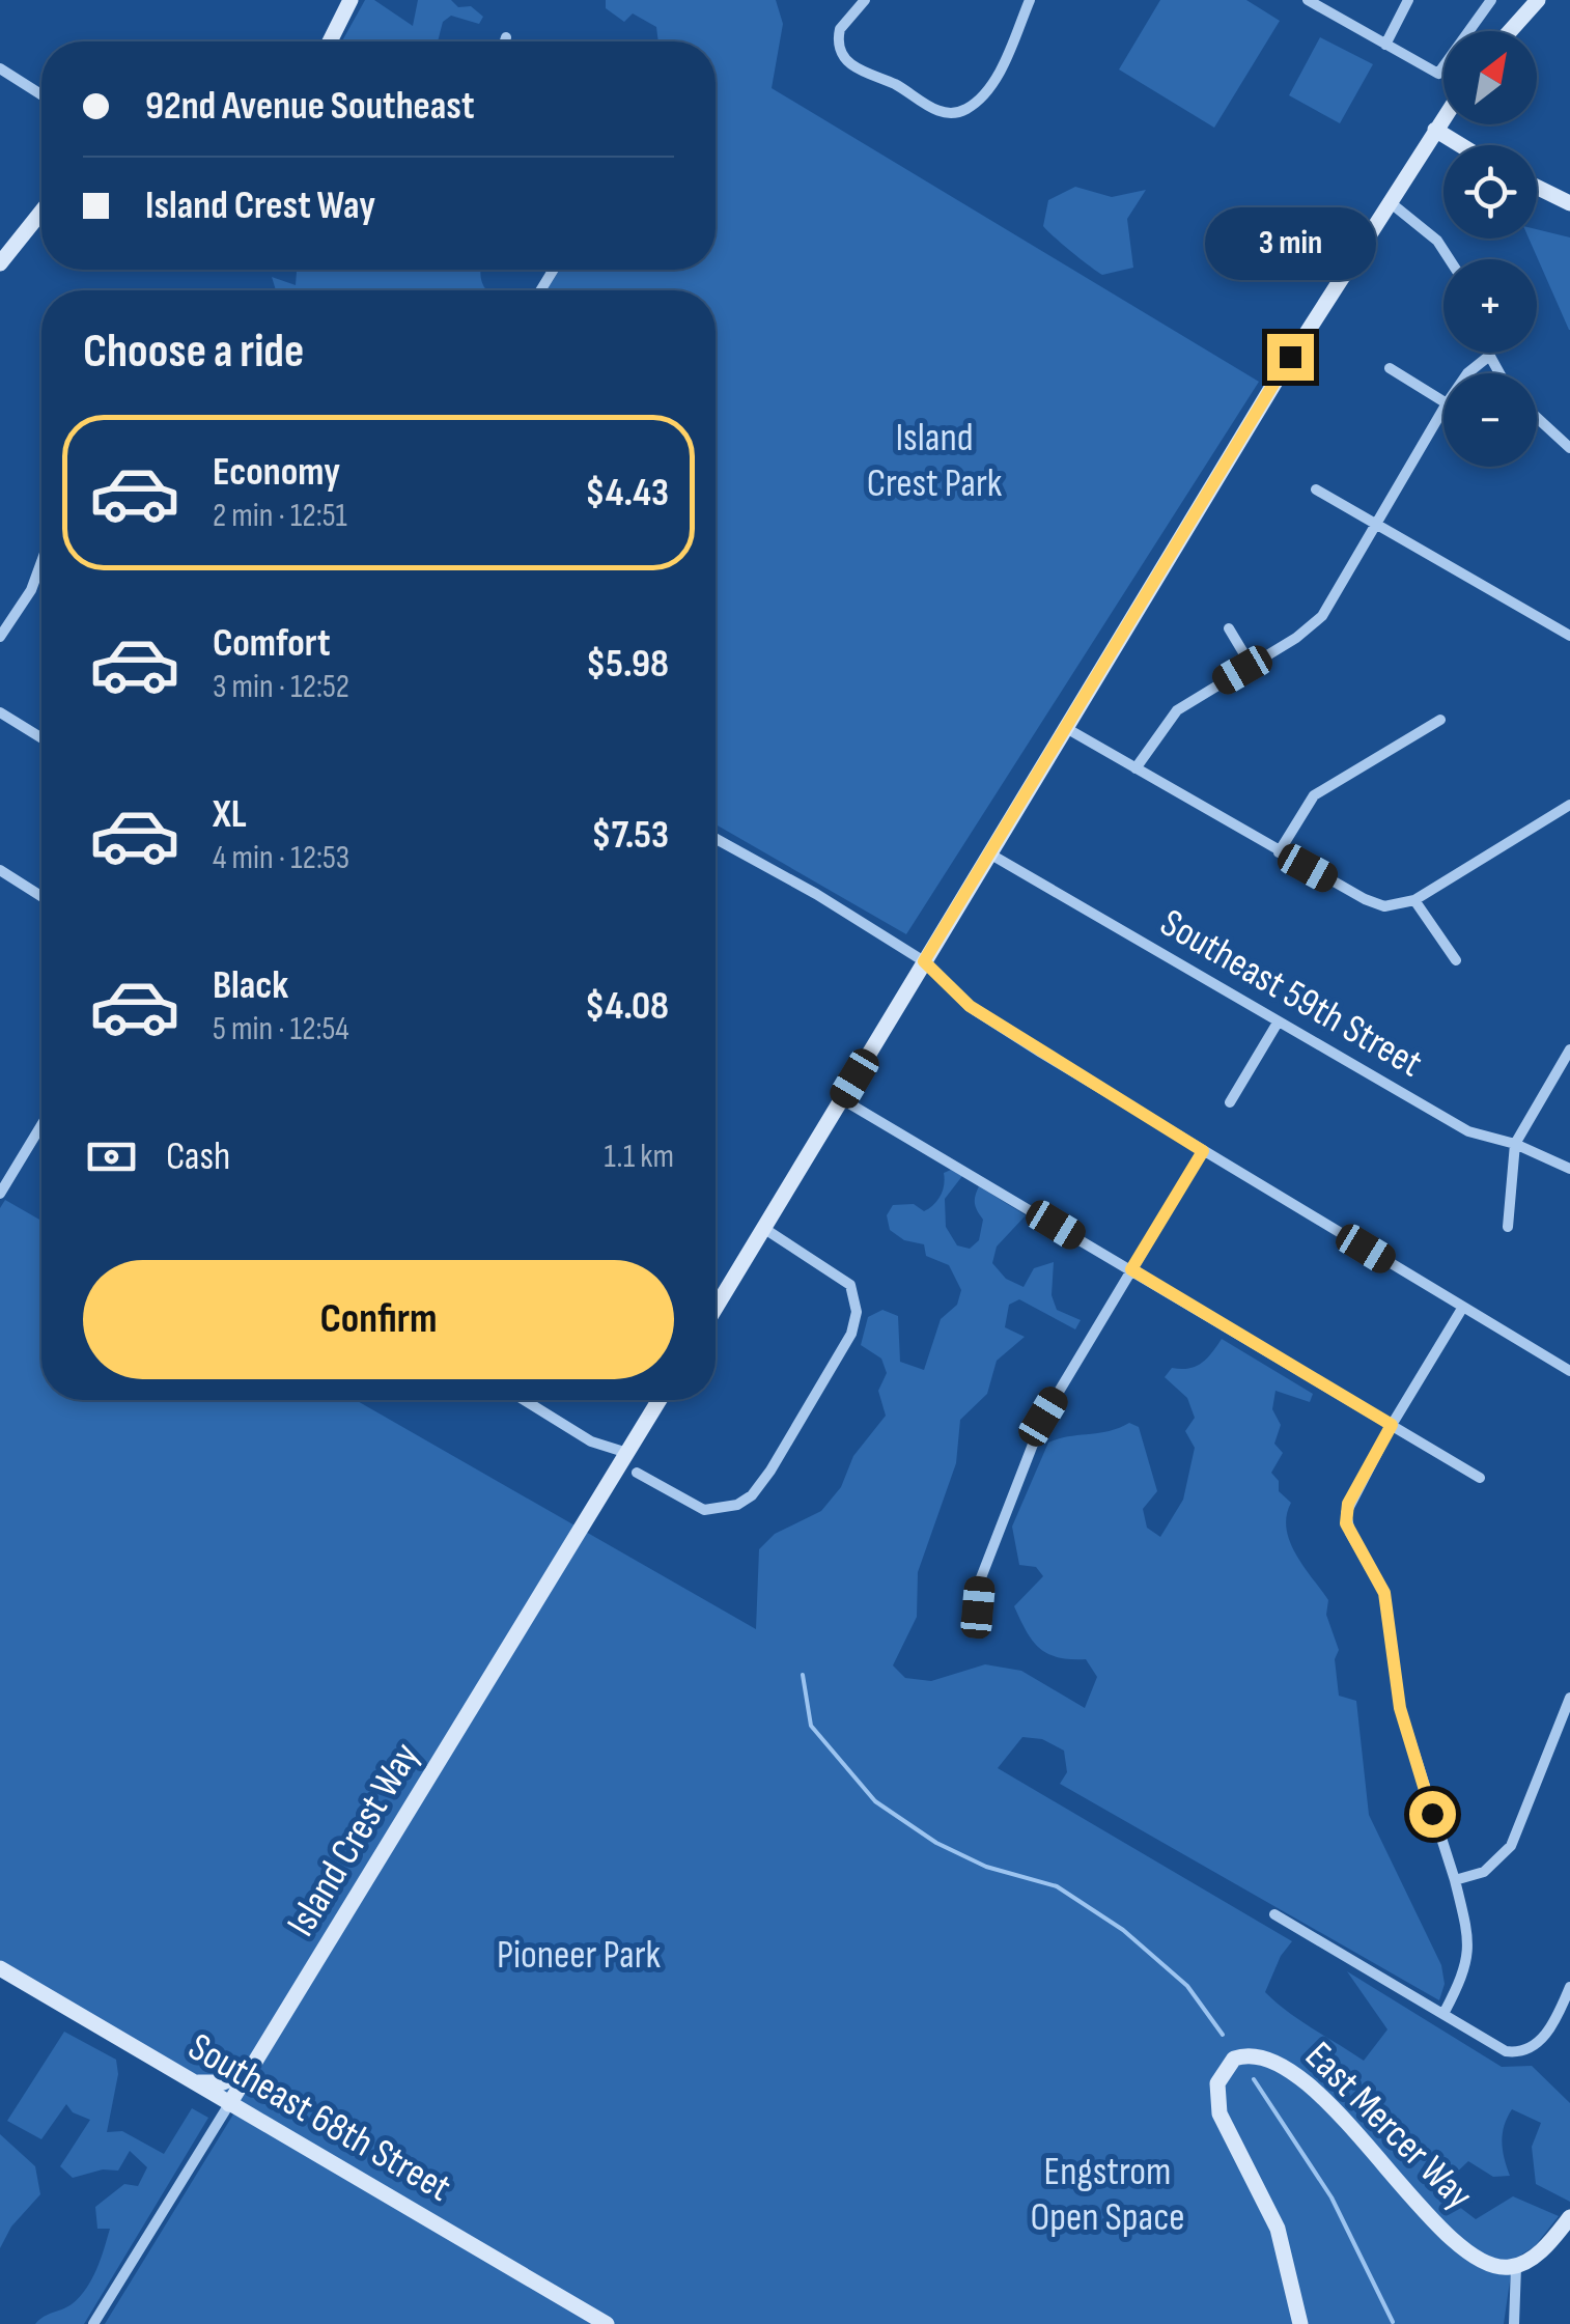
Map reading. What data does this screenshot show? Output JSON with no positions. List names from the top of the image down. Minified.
{"streets":{"main road":["Island Crest Way","Southeast 68th Street","East Mercer Way"],"street":["Southeast 59th Street"]},"crossings":[["Island Crest Way","Southeast 68th Street"]],"parks":["Island Crest Park","Pioneer Park","Engstrom Open Space"],"north":"top right","page":{"map_buttons":["+","−"],"banner":["92nd Avenue Southeast","Island Crest Way"],"bubble":"3 min","heading":"Choose a ride","list":[{"name":"Economy","note":"2 min · 12:51","value":"$4.43"},{"name":"Comfort","note":"3 min · 12:52","value":"$5.98"},{"name":"XL","note":"4 min · 12:53","value":"$7.53"},{"name":"Black","note":"5 min · 12:54","value":"$4.08"}],"pay":["Cash","1.1 km"],"buttons":"Confirm"}}
